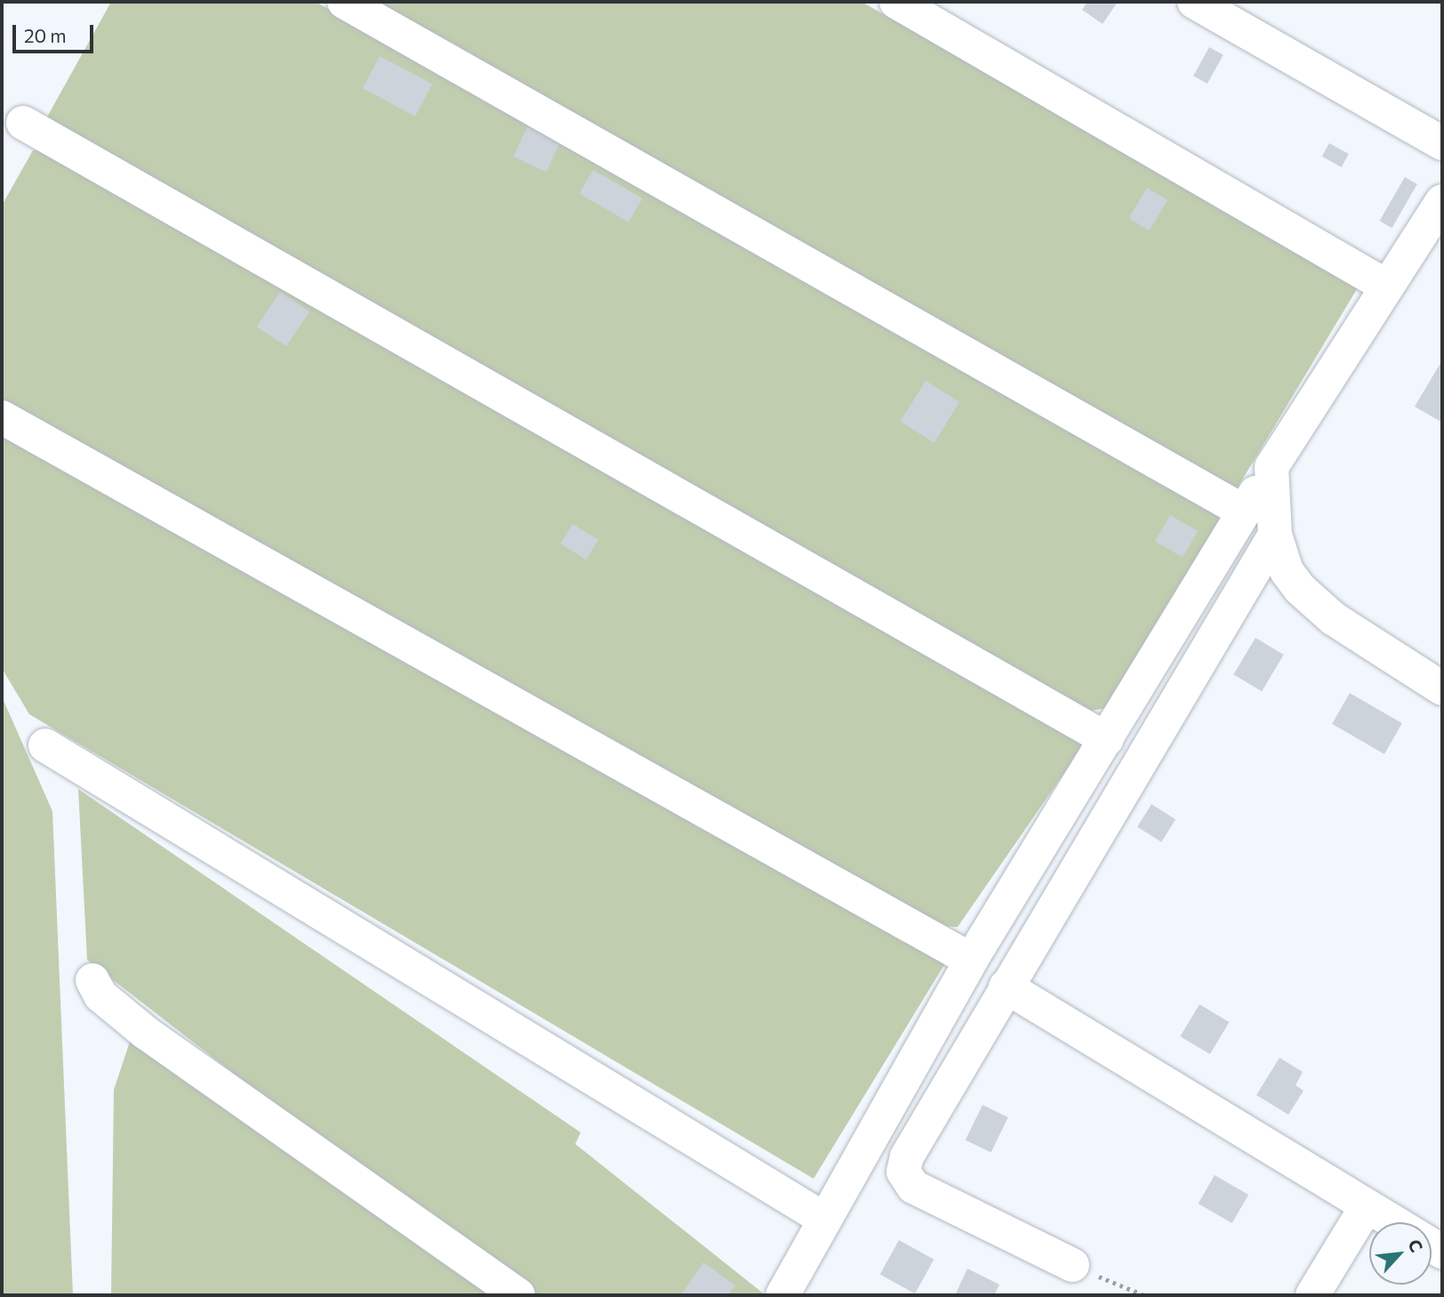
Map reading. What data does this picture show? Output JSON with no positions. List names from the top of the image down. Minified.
{"scale_bar":"20 m","north":"top right"}
